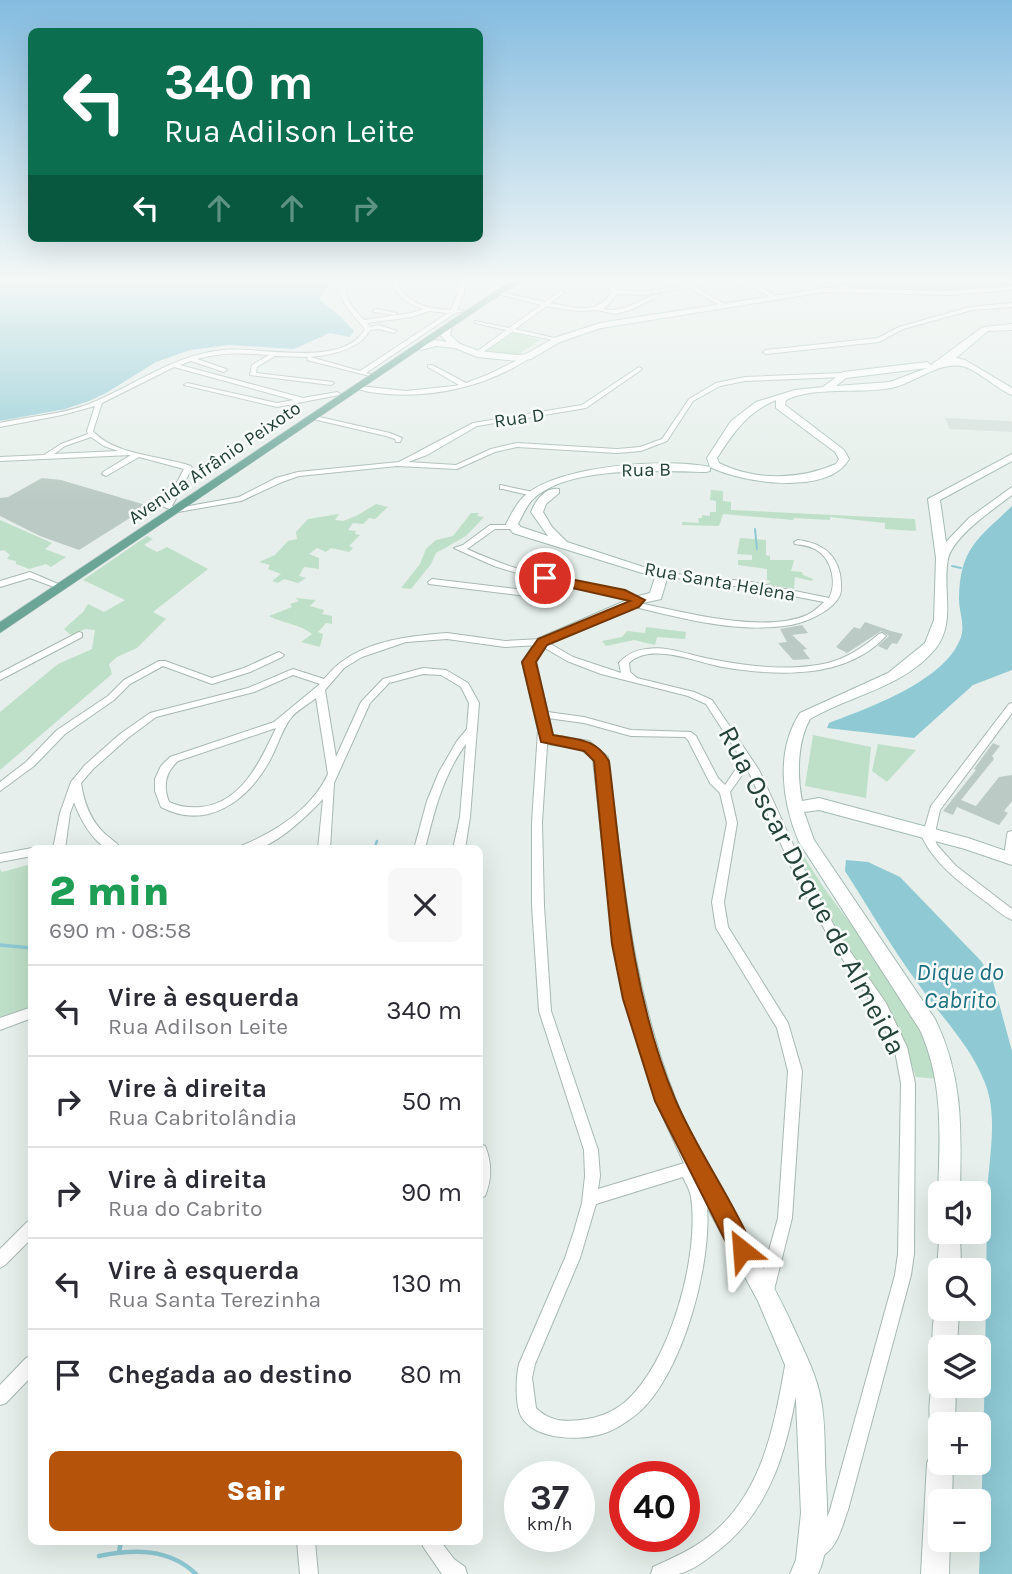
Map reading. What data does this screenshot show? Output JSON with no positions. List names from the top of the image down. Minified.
{"streets":{"main road":["Avenida Afrânio Peixoto"],"street":["Rua D","Rua B","Rua Santa Helena","Rua Oscar Duque de Almeida"]},"crossings":[["Rua B","Rua Santa Helena"]],"water":["Dique do Cabrito"],"page":{"turn":["340 m","Rua Adilson Leite"],"heading":["2 min","690 m · 08:58"],"list":[{"name":"Vire à esquerda","note":"Rua Adilson Leite","value":"340 m"},{"name":"Vire à direita","note":"Rua Cabritolândia","value":"50 m"},{"name":"Vire à direita","note":"Rua do Cabrito","value":"90 m"},{"name":"Vire à esquerda","note":"Rua Santa Terezinha","value":"130 m"},{"name":"Chegada ao destino","value":"80 m"}],"map_buttons":["+","−"],"buttons":"Sair","speed":"37 km/h","limit":"40"}}
